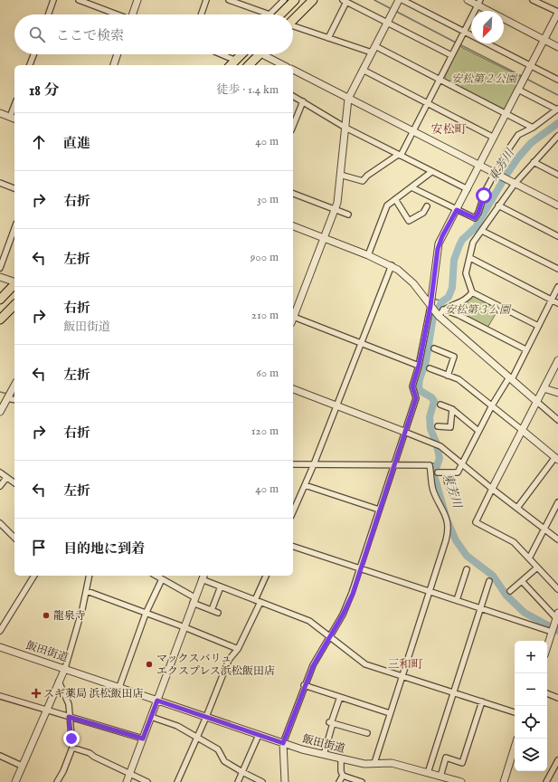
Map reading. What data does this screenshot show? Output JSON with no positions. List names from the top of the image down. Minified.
{"streets":{"street":["飯田街道"]},"districts":["安松町","三和町"],"water":["東芳川"],"parks":["安松第２公園","安松第３公園"],"places":{"other":["龍泉寺","マックスバリュ エクスプレス浜松飯田店"],"health":["スギ薬局 浜松飯田店"]},"north":"bottom left","page":{"search":"ここで検索","heading":["18 分","徒歩 · 1.4 km"],"list":[["直進","40 m"],["右折","30 m"],["左折","900 m"],["右折","飯田街道","210 m"],["左折","60 m"],["右折","120 m"],["左折","40 m"],"目的地に到着"],"map_buttons":["+","−"]}}
